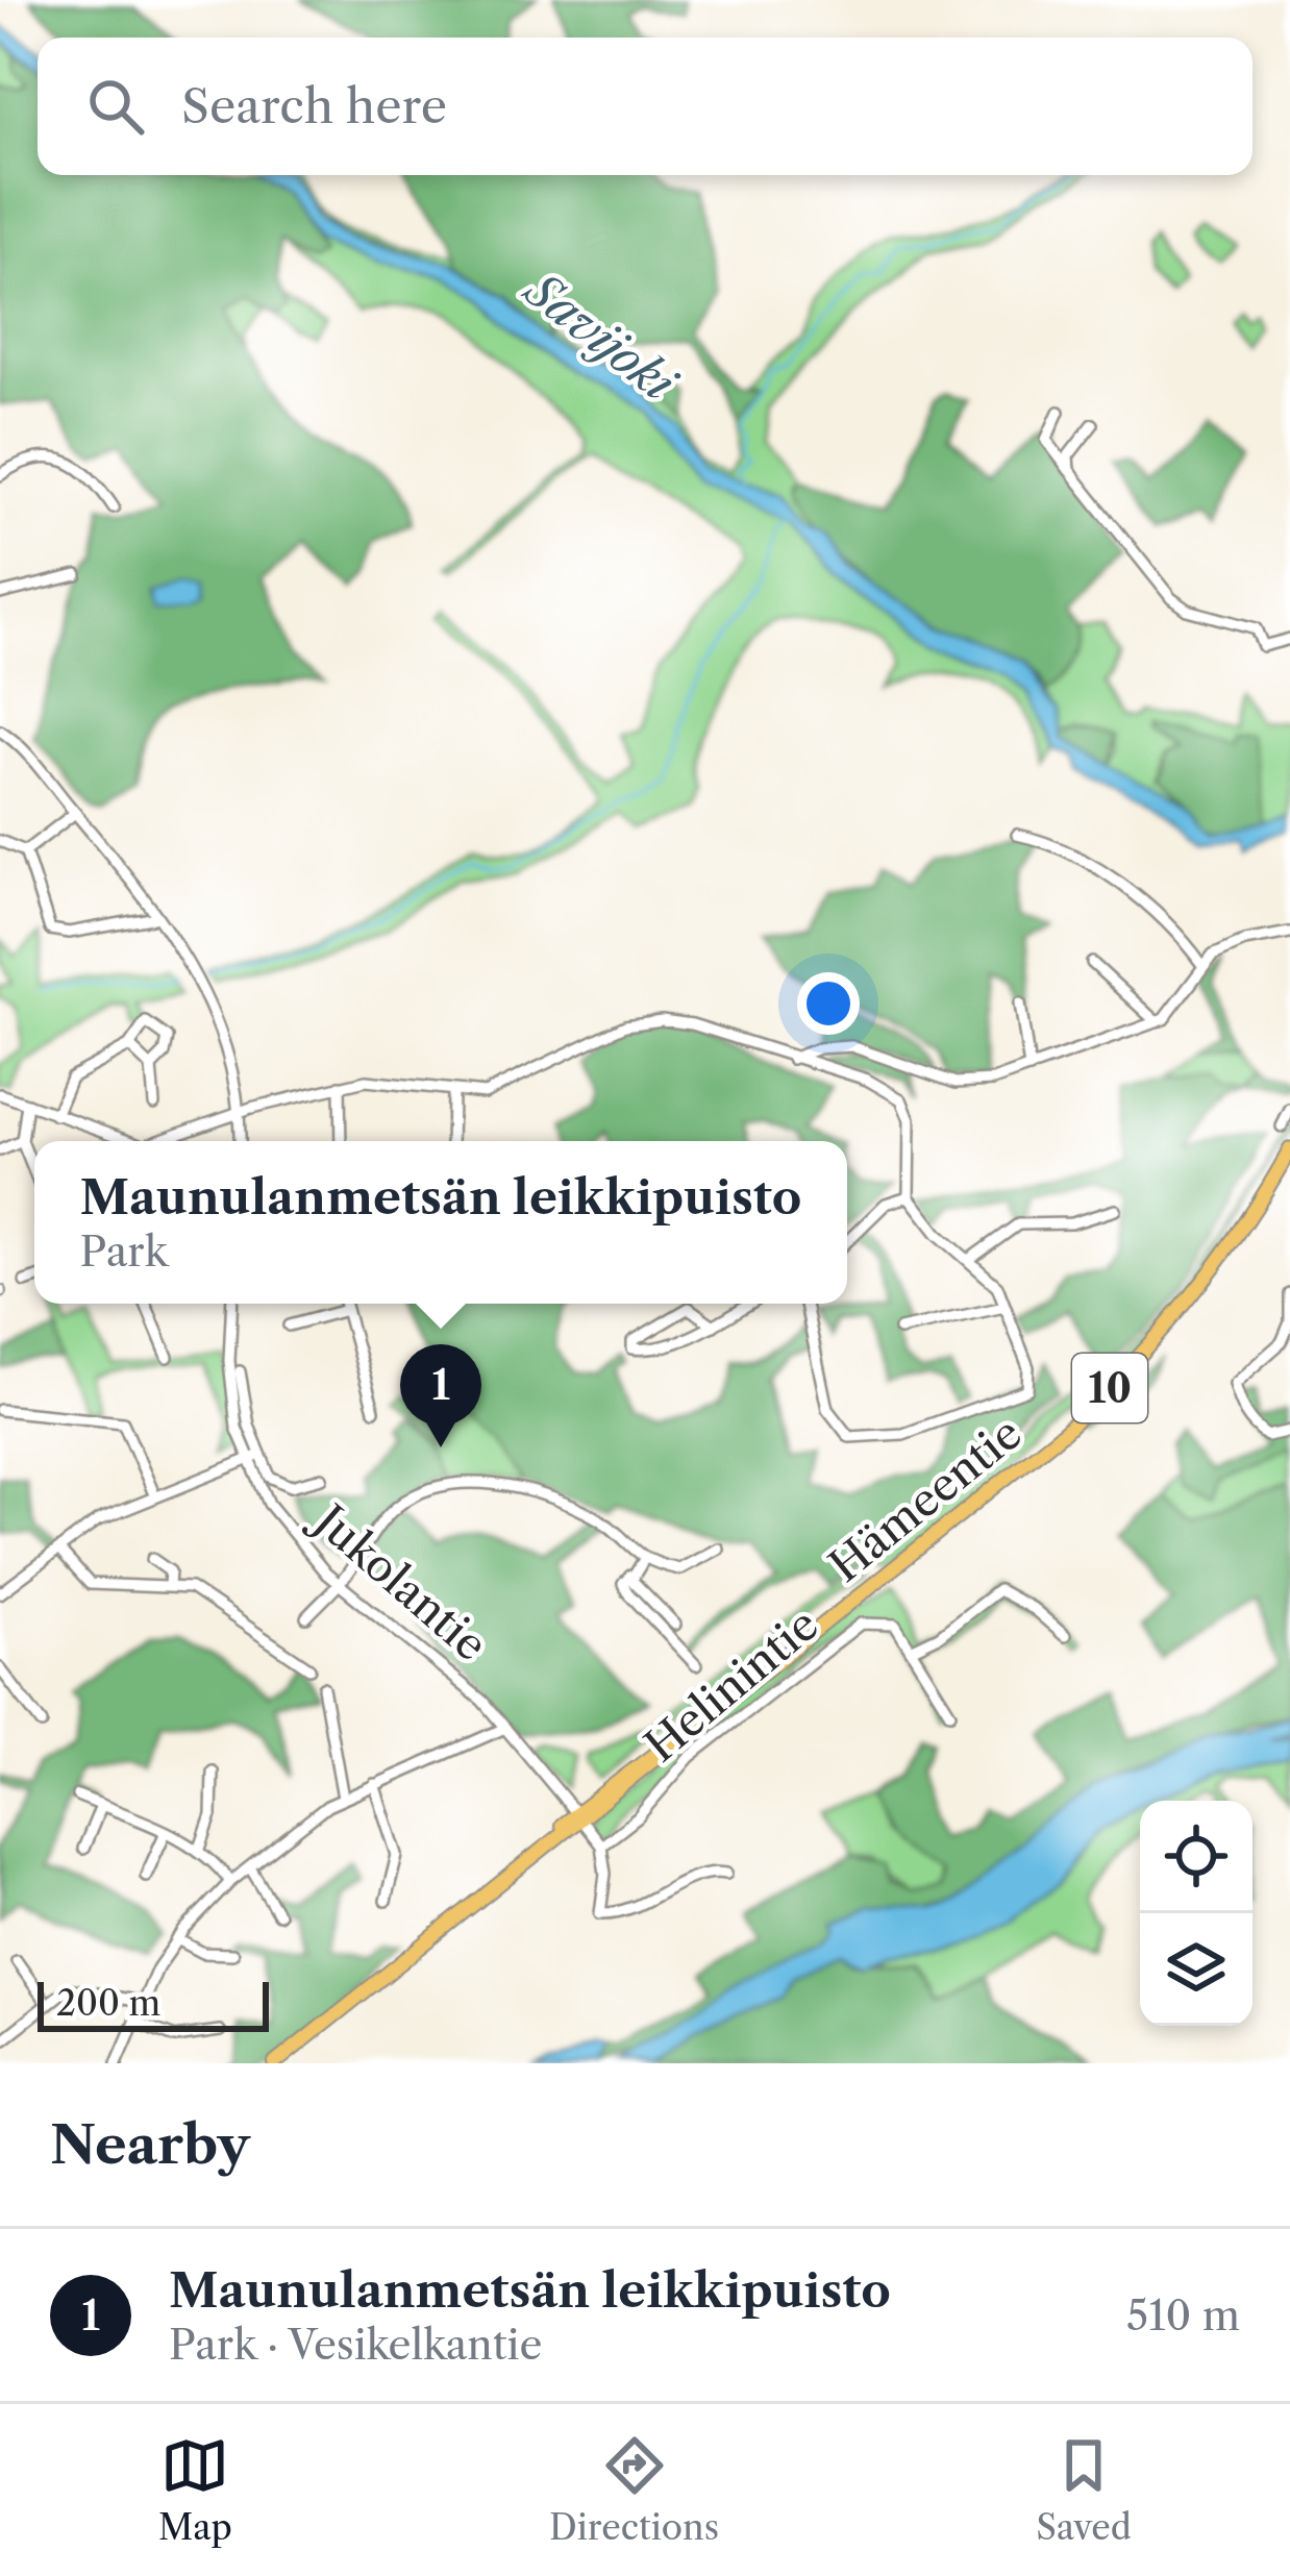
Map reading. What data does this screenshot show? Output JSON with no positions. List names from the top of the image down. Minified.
{"streets":{"highway":["10","Hämeentie"],"street":["Jukolantie","Helinintie"]},"crossings":[["Hämeentie","Jukolantie"],["Jukolantie","Helinintie"]],"water":["Savijoki"],"scale_bar":"200 m","page":{"search":"Search here","popup":["Maunulanmetsän leikkipuisto","Park"],"pins":"1","scale":"200 m","heading":"Nearby","list":[{"mark":"1","name":"Maunulanmetsän leikkipuisto","note":"Park · Vesikelkantie","value":"510 m"}],"nav":["Map","Directions","Saved"]}}
